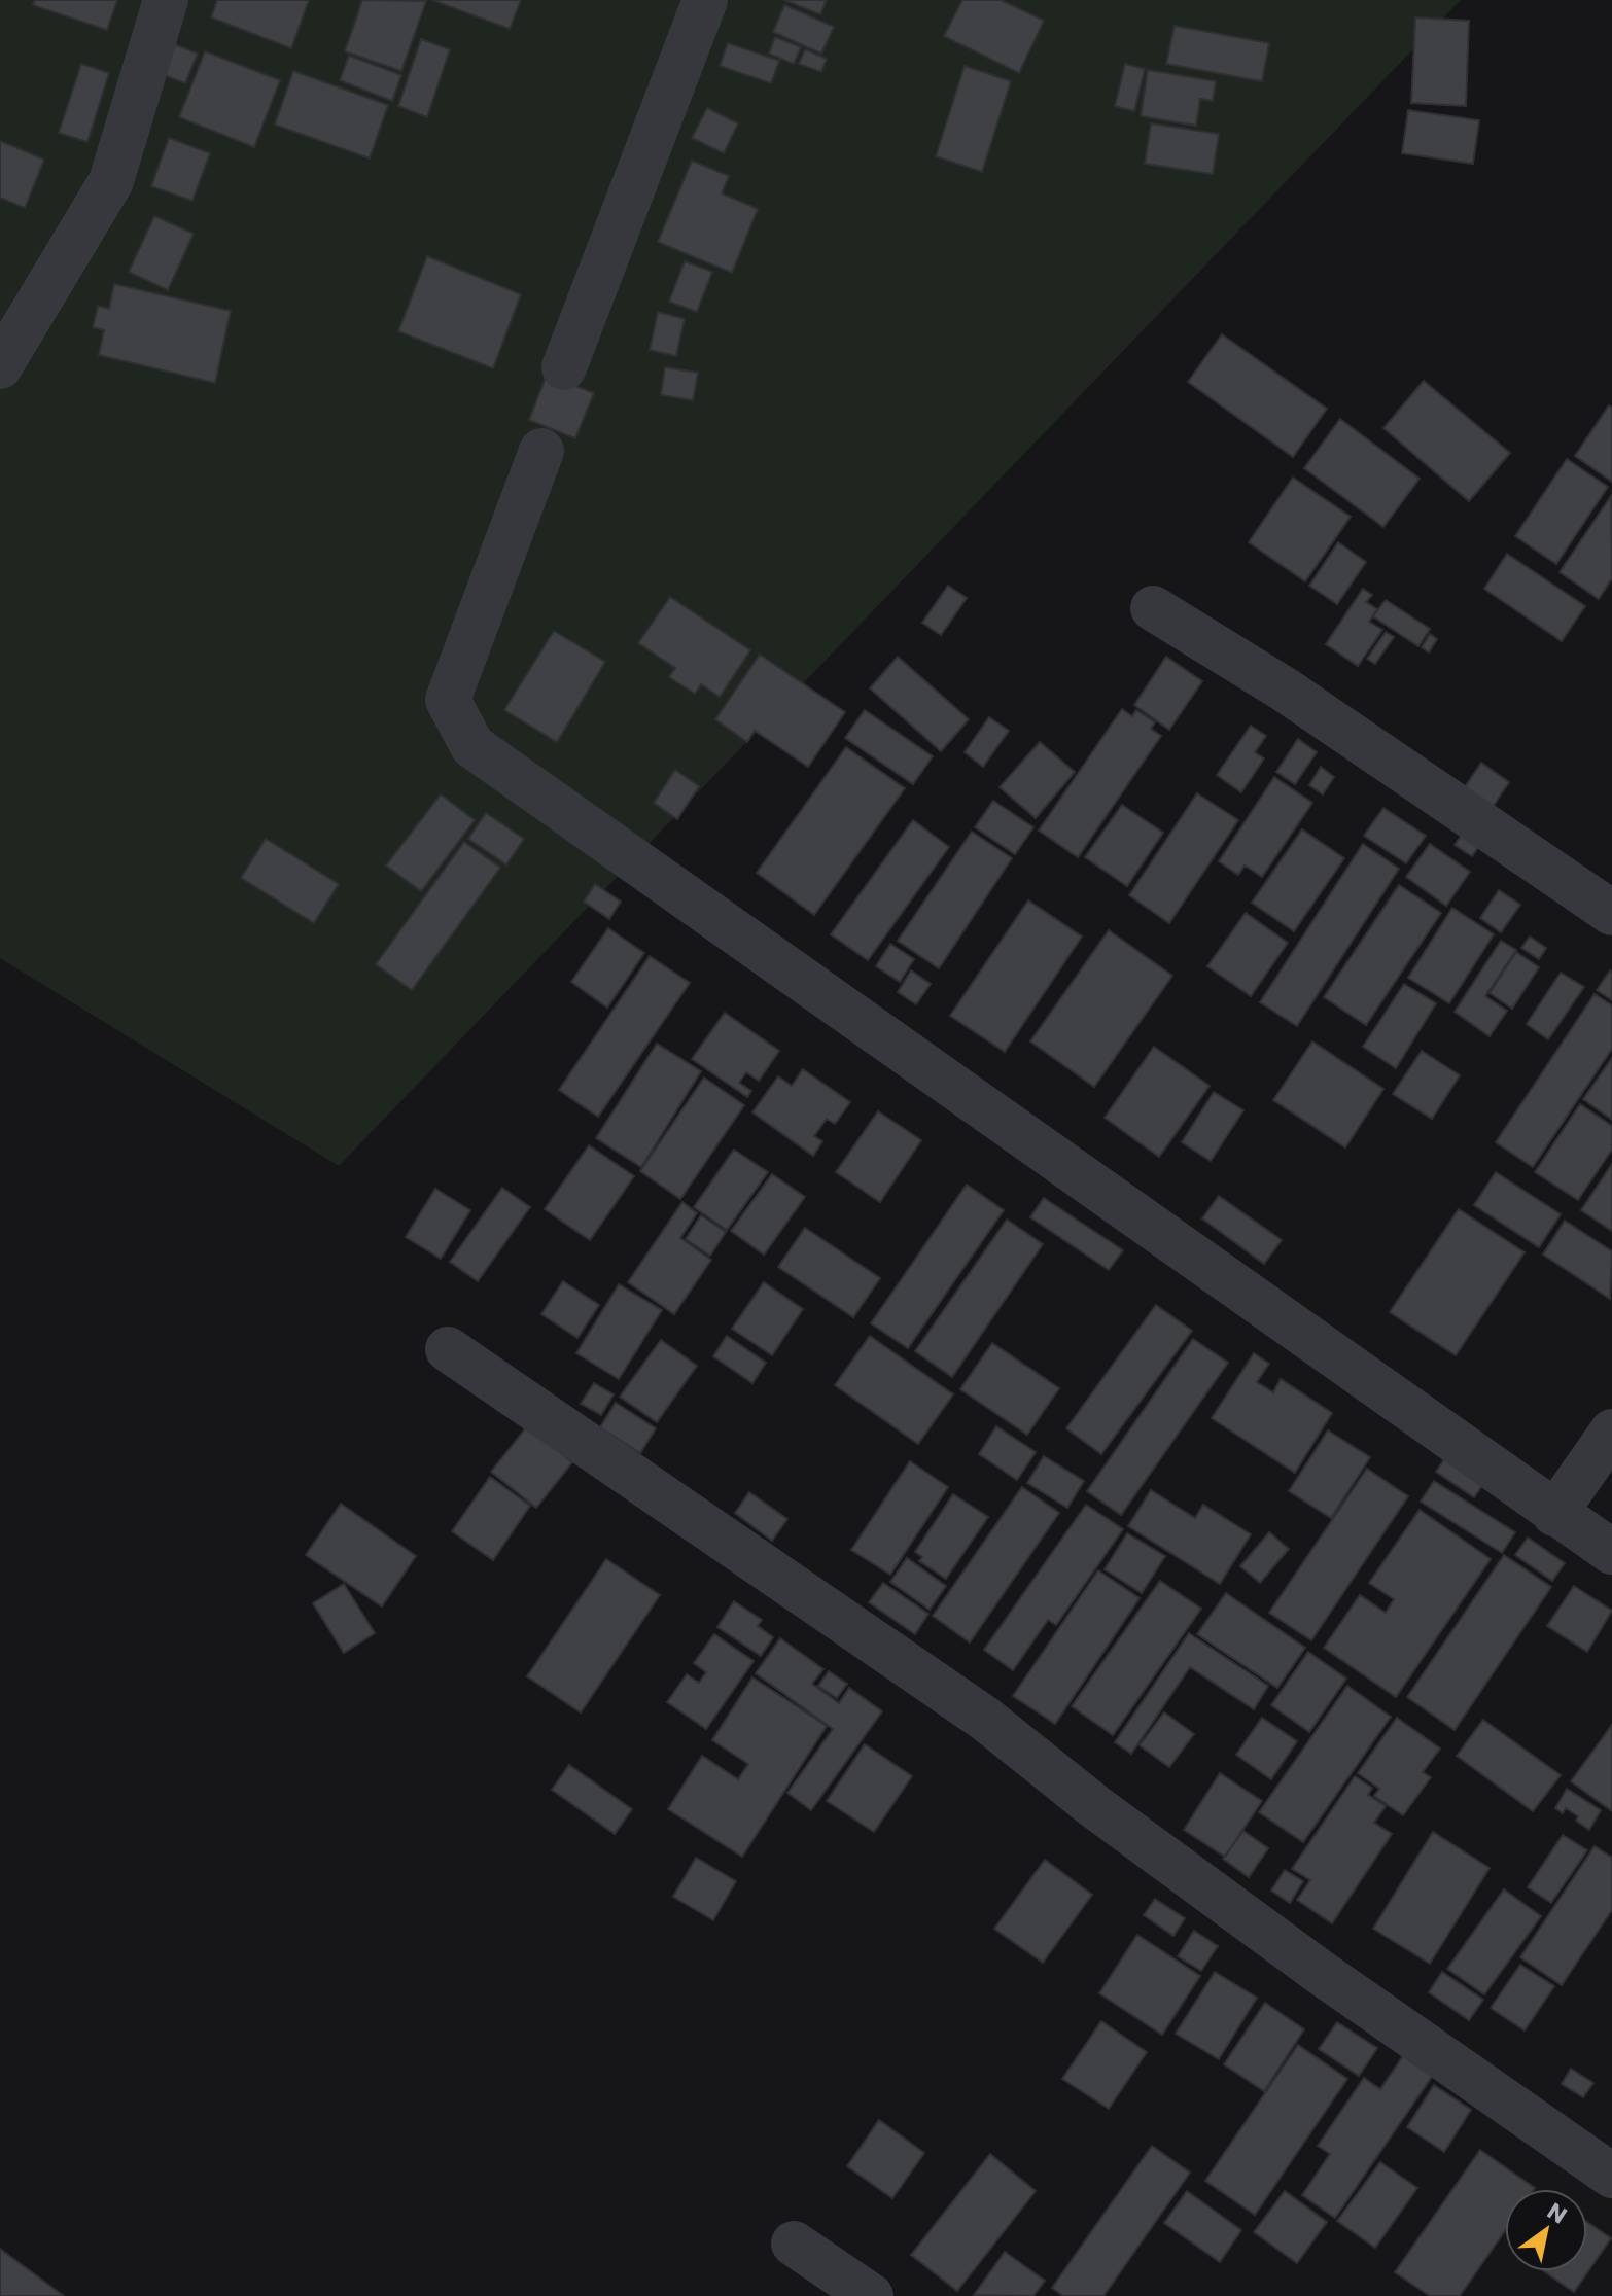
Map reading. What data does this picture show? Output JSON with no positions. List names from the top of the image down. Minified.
{"north":"top right"}
